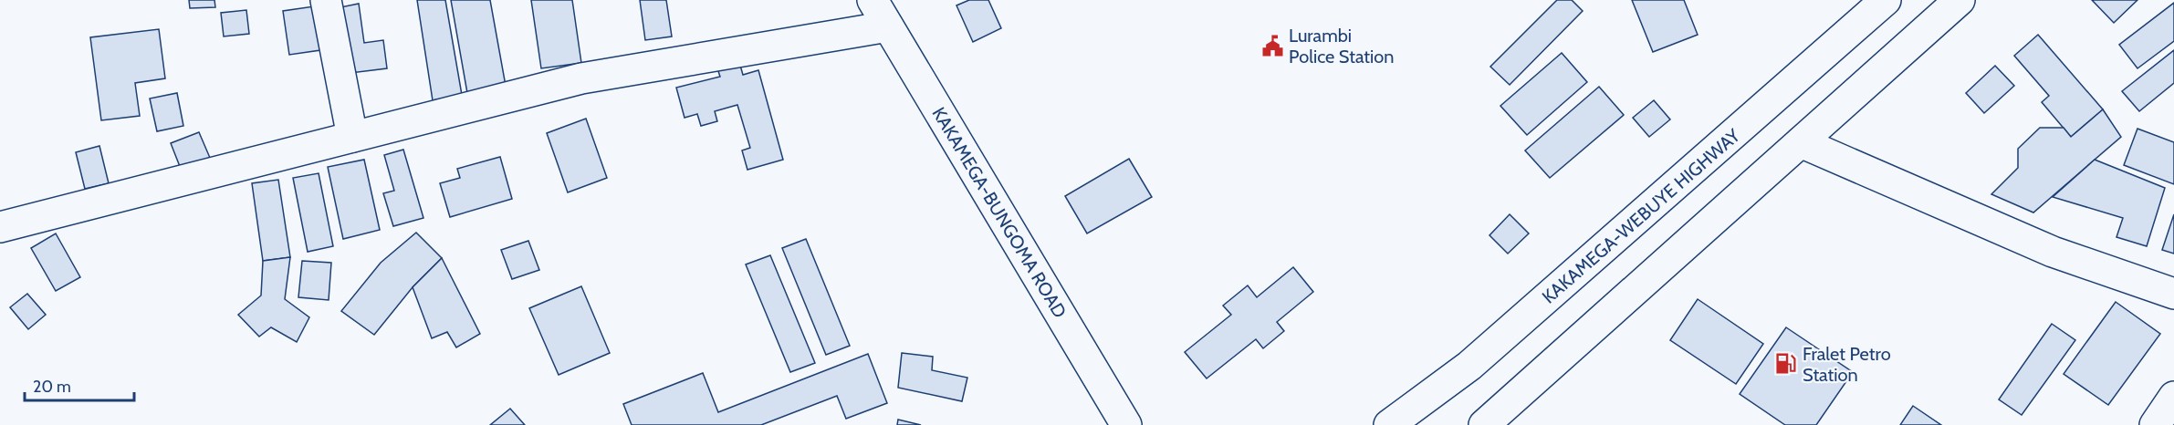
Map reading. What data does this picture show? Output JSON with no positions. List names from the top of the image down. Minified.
{"streets":{"main road":["KAKAMEGA-BUNGOMA ROAD","KAKAMEGA-WEBUYE HIGHWAY"]},"places":{"public building":["Lurambi Police Station"],"fuel station":["Fralet Petro Station"]},"scale_bar":"20 m"}
